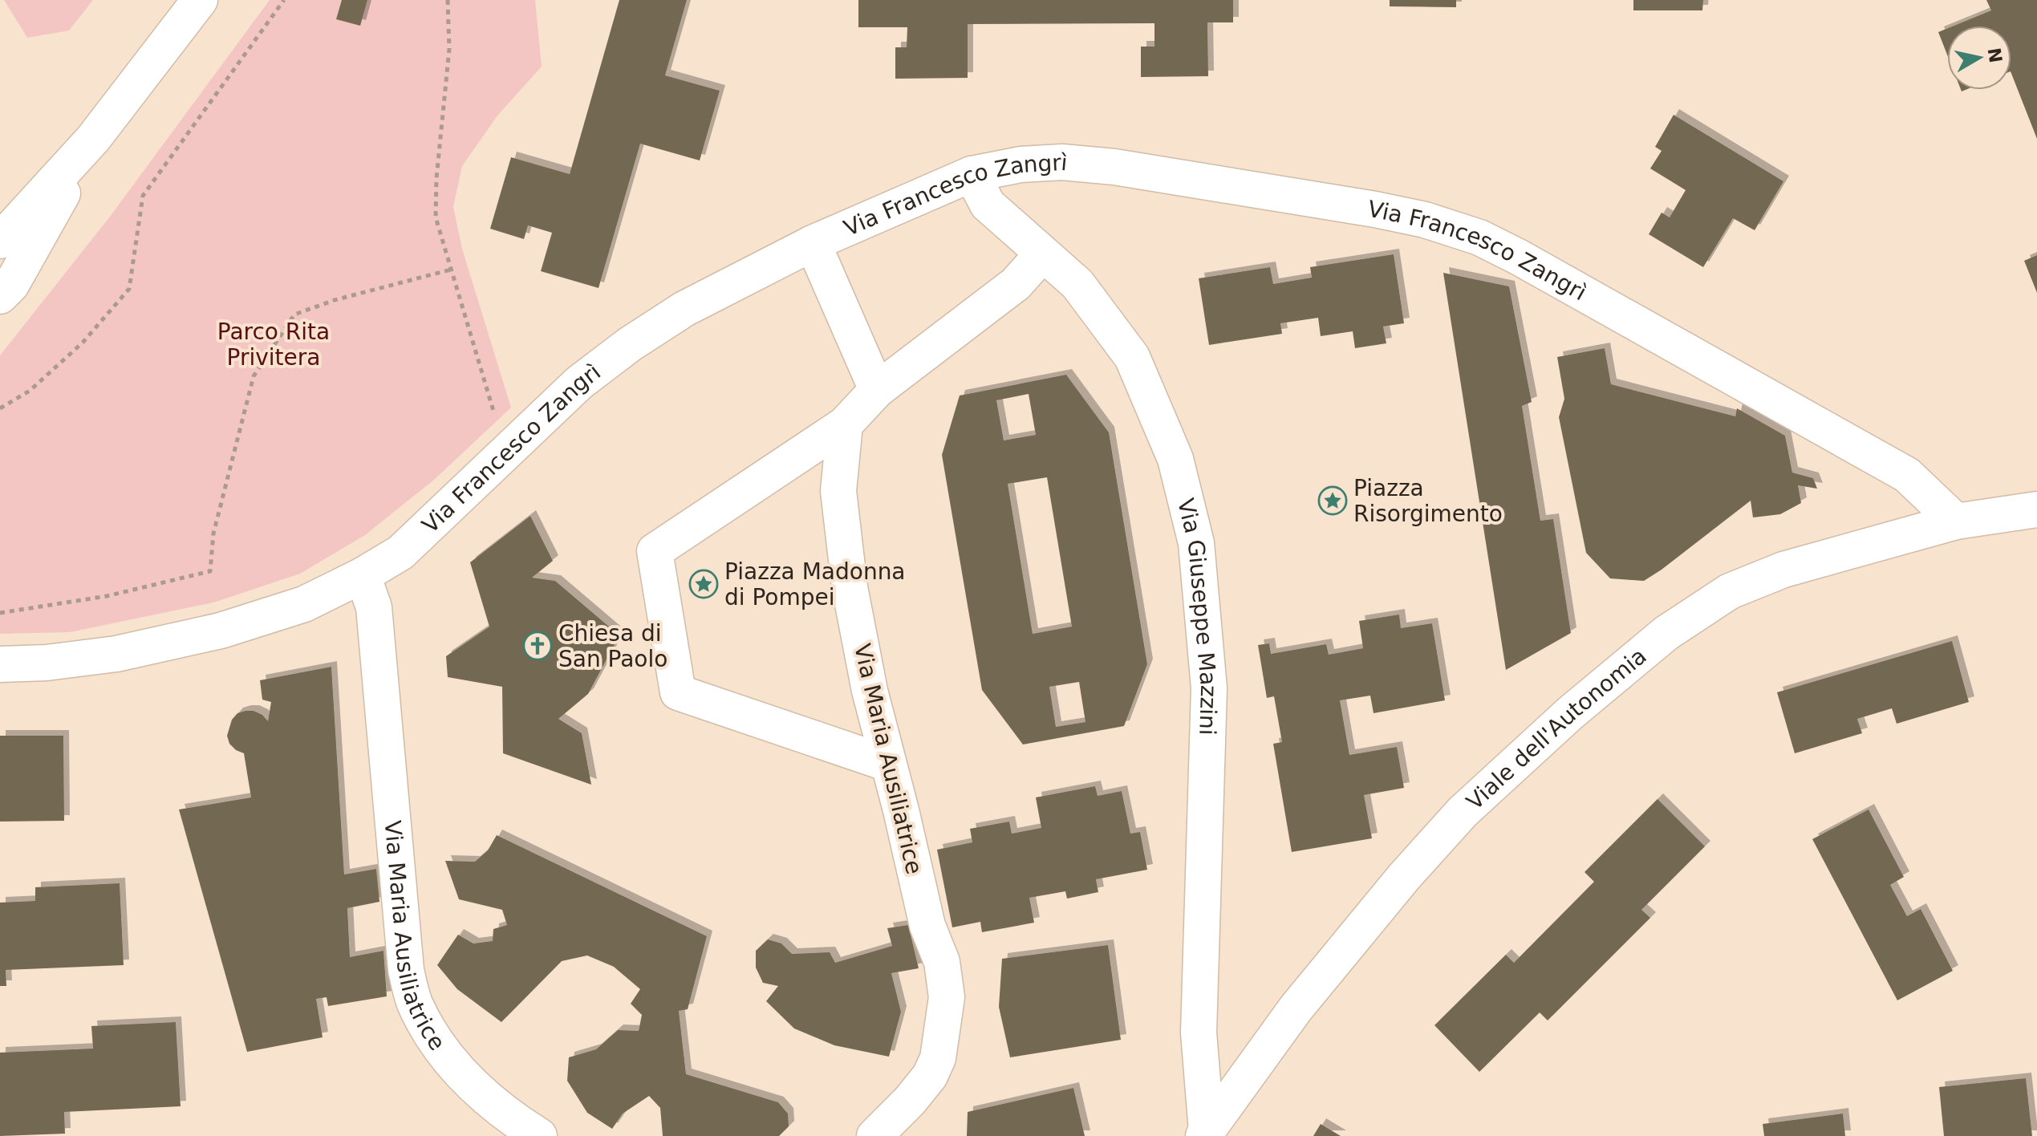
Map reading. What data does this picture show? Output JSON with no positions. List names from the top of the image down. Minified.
{"streets":{"street":["Via Francesco Zangrì","Via Giuseppe Mazzini","Viale dell'Autonomia","Via Maria Ausiliatrice"]},"crossings":[["Via Francesco Zangrì","Via Giuseppe Mazzini"],["Via Francesco Zangrì","Viale dell'Autonomia"],["Via Francesco Zangrì","Via Maria Ausiliatrice"],["Via Giuseppe Mazzini","Viale dell'Autonomia"]],"parks":["Parco Rita Privitera"],"places":{"place":["Piazza Risorgimento","Piazza Madonna di Pompei"],"church":["Chiesa di San Paolo"]},"north":"right"}
